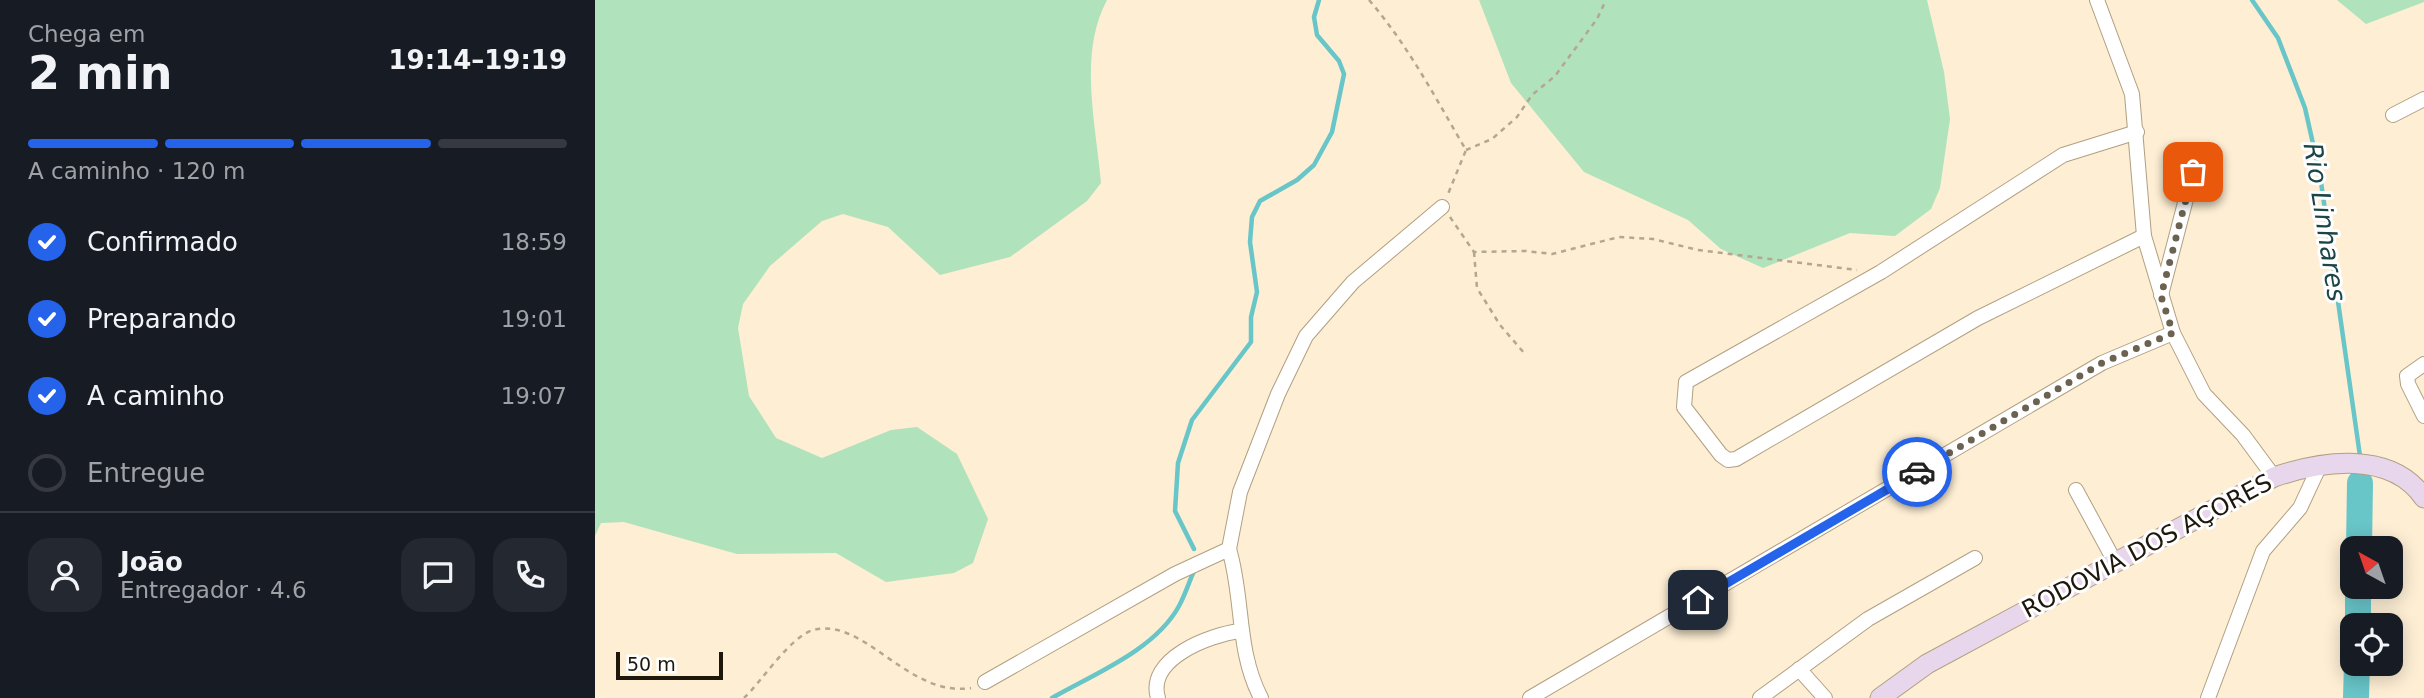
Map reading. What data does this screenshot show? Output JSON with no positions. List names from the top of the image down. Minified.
{"streets":{"street":["RODOVIA DOS AÇORES"]},"water":["Rio Linhares"],"scale_bar":"50 m","north":"top left","page":{"heading":["2 min","Chega em","19:14–19:19"],"panel":["João","Entregador · 4.6"],"bar":"A caminho · 120 m","list":[["Confirmado","18:59"],["Preparando","19:01"],["A caminho","19:07"],"Entregue"],"scale":"50 m"}}
